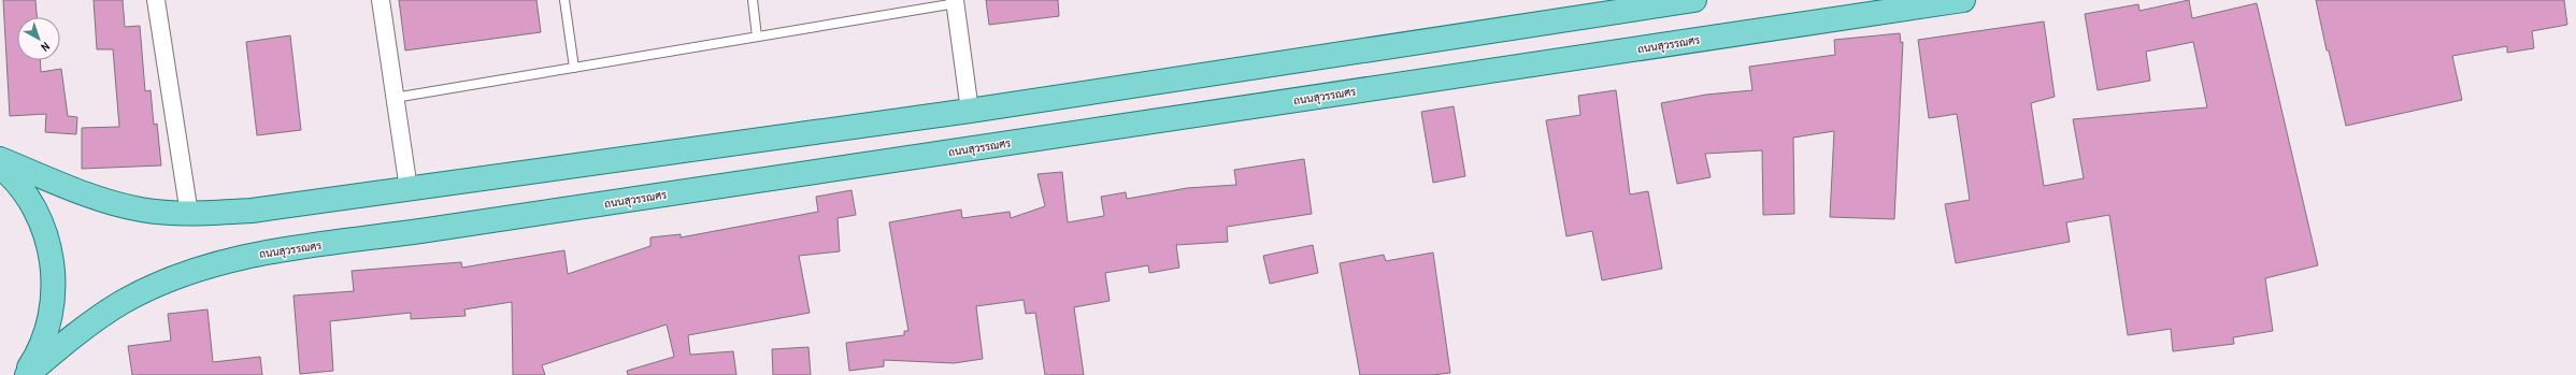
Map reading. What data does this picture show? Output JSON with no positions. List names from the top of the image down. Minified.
{"streets":{"main road":["ถนนสุวรรณศร"]},"north":"bottom right"}
